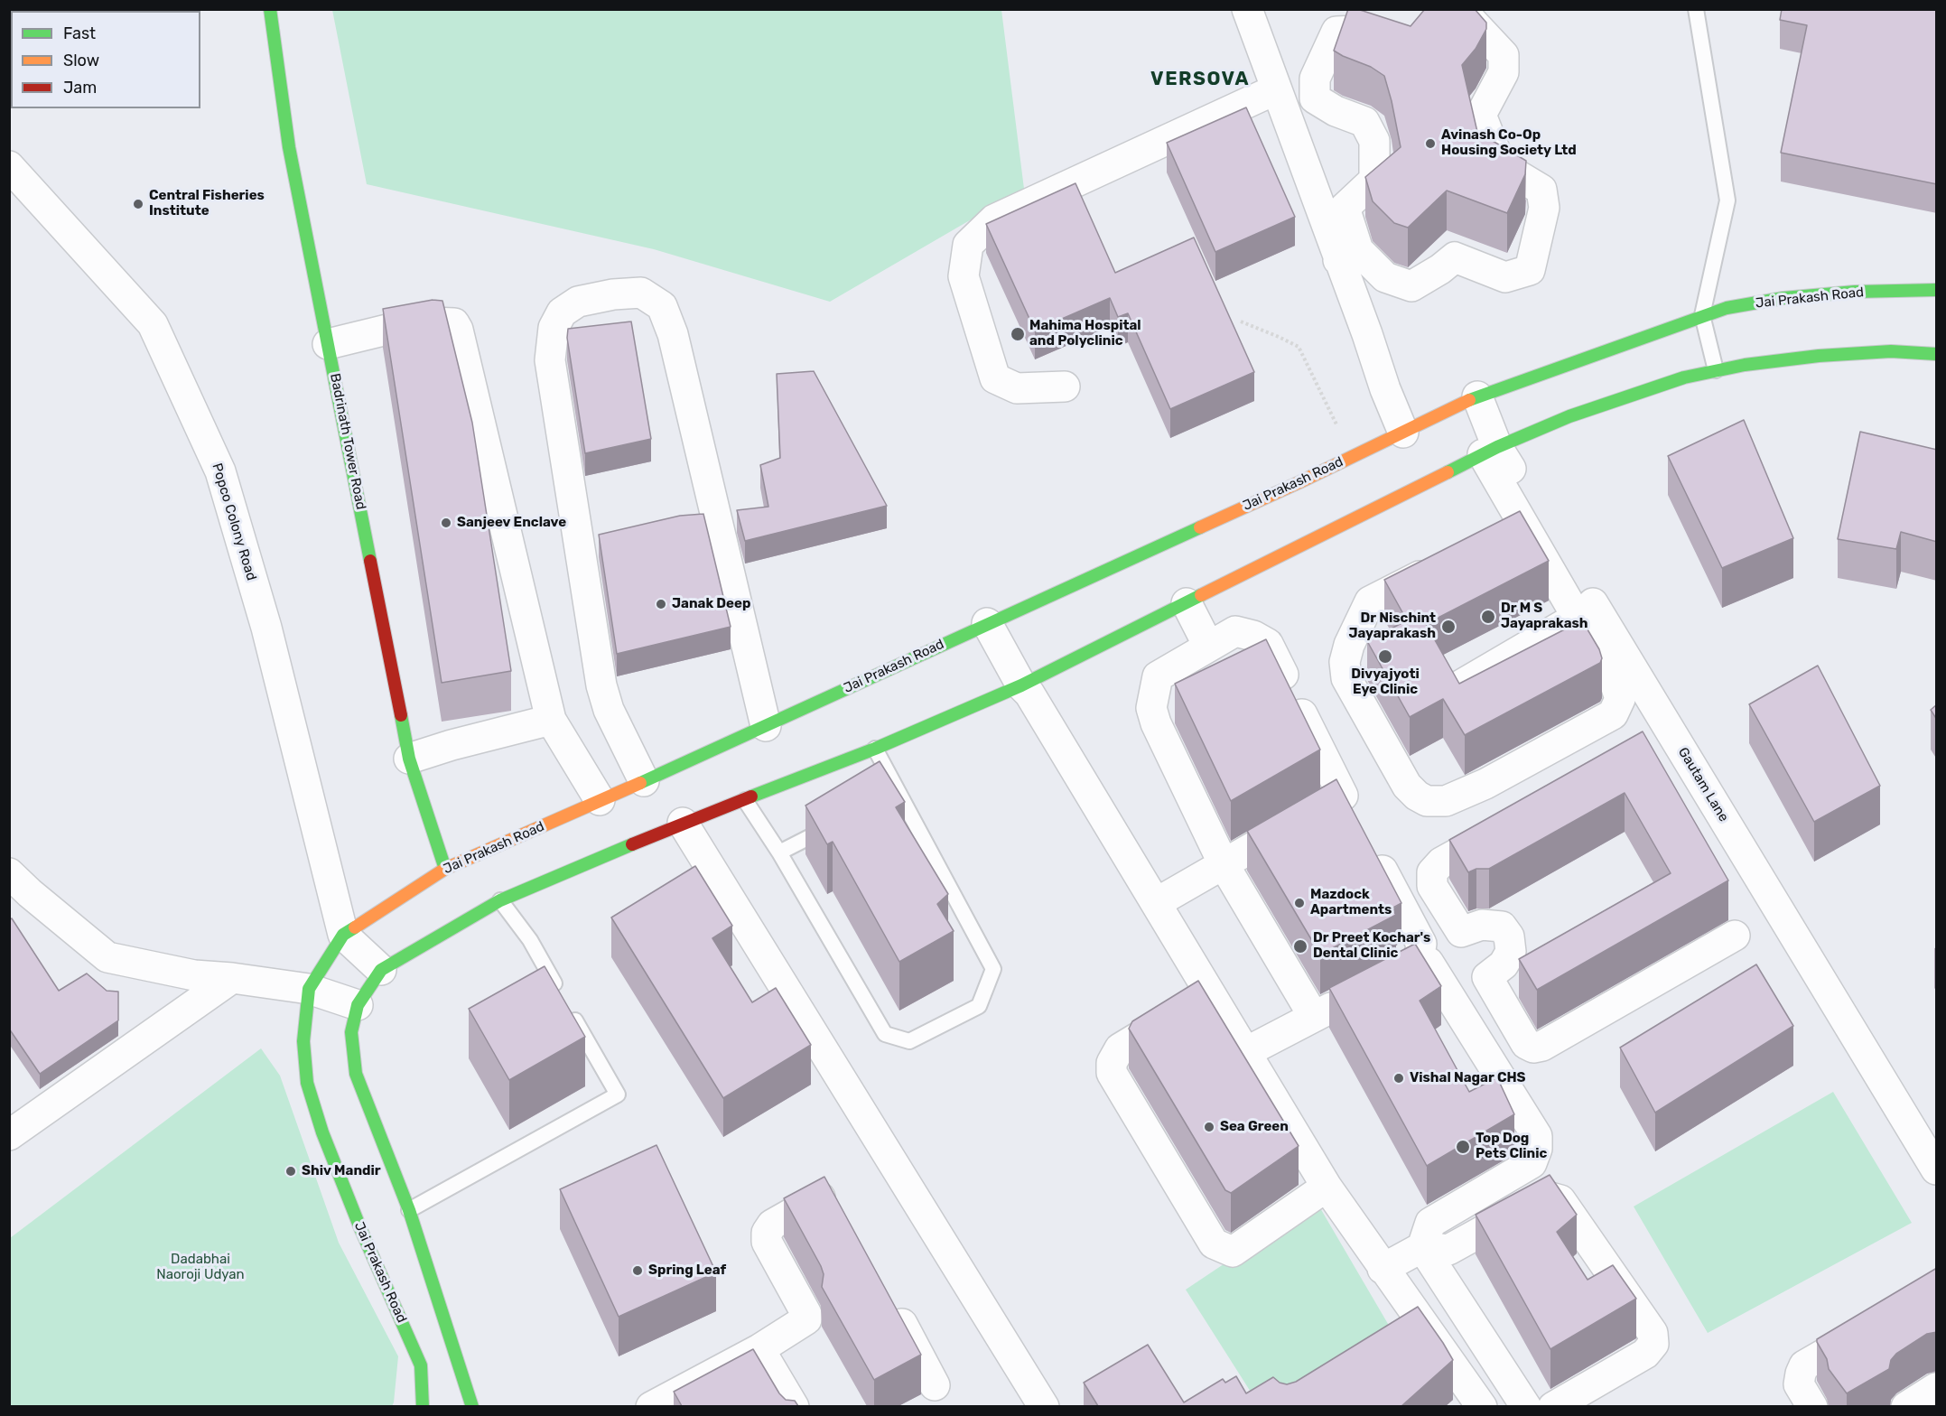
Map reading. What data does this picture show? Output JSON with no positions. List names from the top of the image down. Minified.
{"streets":{"main road":["Jai Prakash Road","Badrinath Tower Road"],"street":["Popco Colony Road","Gautam Lane"]},"crossings":[["Jai Prakash Road","Badrinath Tower Road"],["Jai Prakash Road","Popco Colony Road"],["Jai Prakash Road","Gautam Lane"]],"districts":["VERSOVA"],"parks":["Dadabhai Naoroji Udyan"],"places":["Avinash Co-Op Housing Society Ltd","Central Fisheries Institute","Mahima Hospital and Polyclinic","Sanjeev Enclave","Janak Deep","Dr M S Jayaprakash","Dr Nischint Jayaprakash","Divyajyoti Eye Clinic","Mazdock Apartments","Dr Preet Kochar's Dental Clinic","Vishal Nagar CHS","Sea Green","Top Dog Pets Clinic","Shiv Mandir","Spring Leaf"],"legend":["Fast","Slow","Jam"]}
